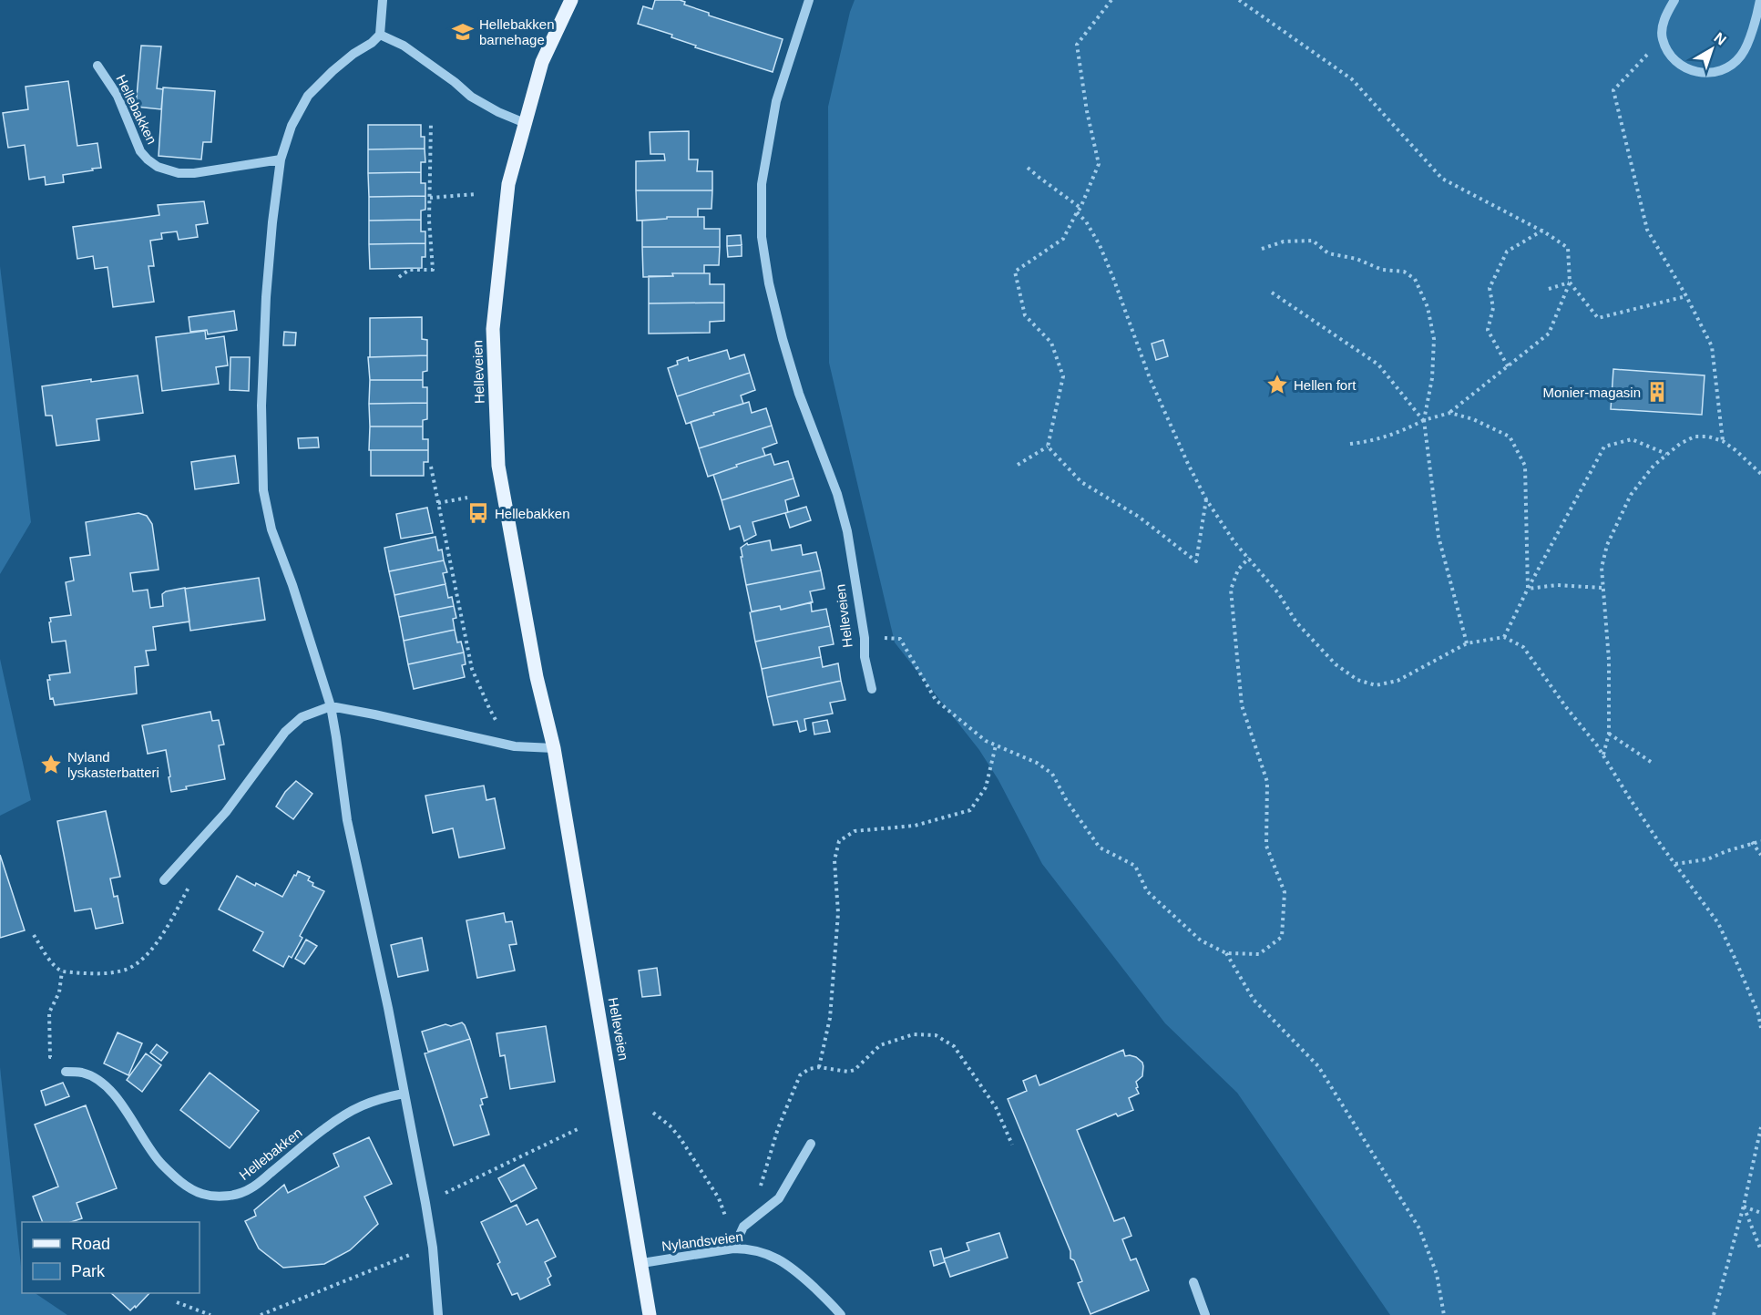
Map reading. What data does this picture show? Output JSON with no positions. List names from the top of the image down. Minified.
{"streets":{"main road":["Helleveien"],"street":["Hellebakken","Nylandsveien"]},"crossings":[["Helleveien","Nylandsveien"]],"places":{"school or university":["Hellebakken barnehage"],"place":["Hellen fort","Nyland lyskasterbatteri"],"building":["Monier-magasin"],"bus stop":["Hellebakken"]},"legend":["Road","Park"],"north":"top right"}
